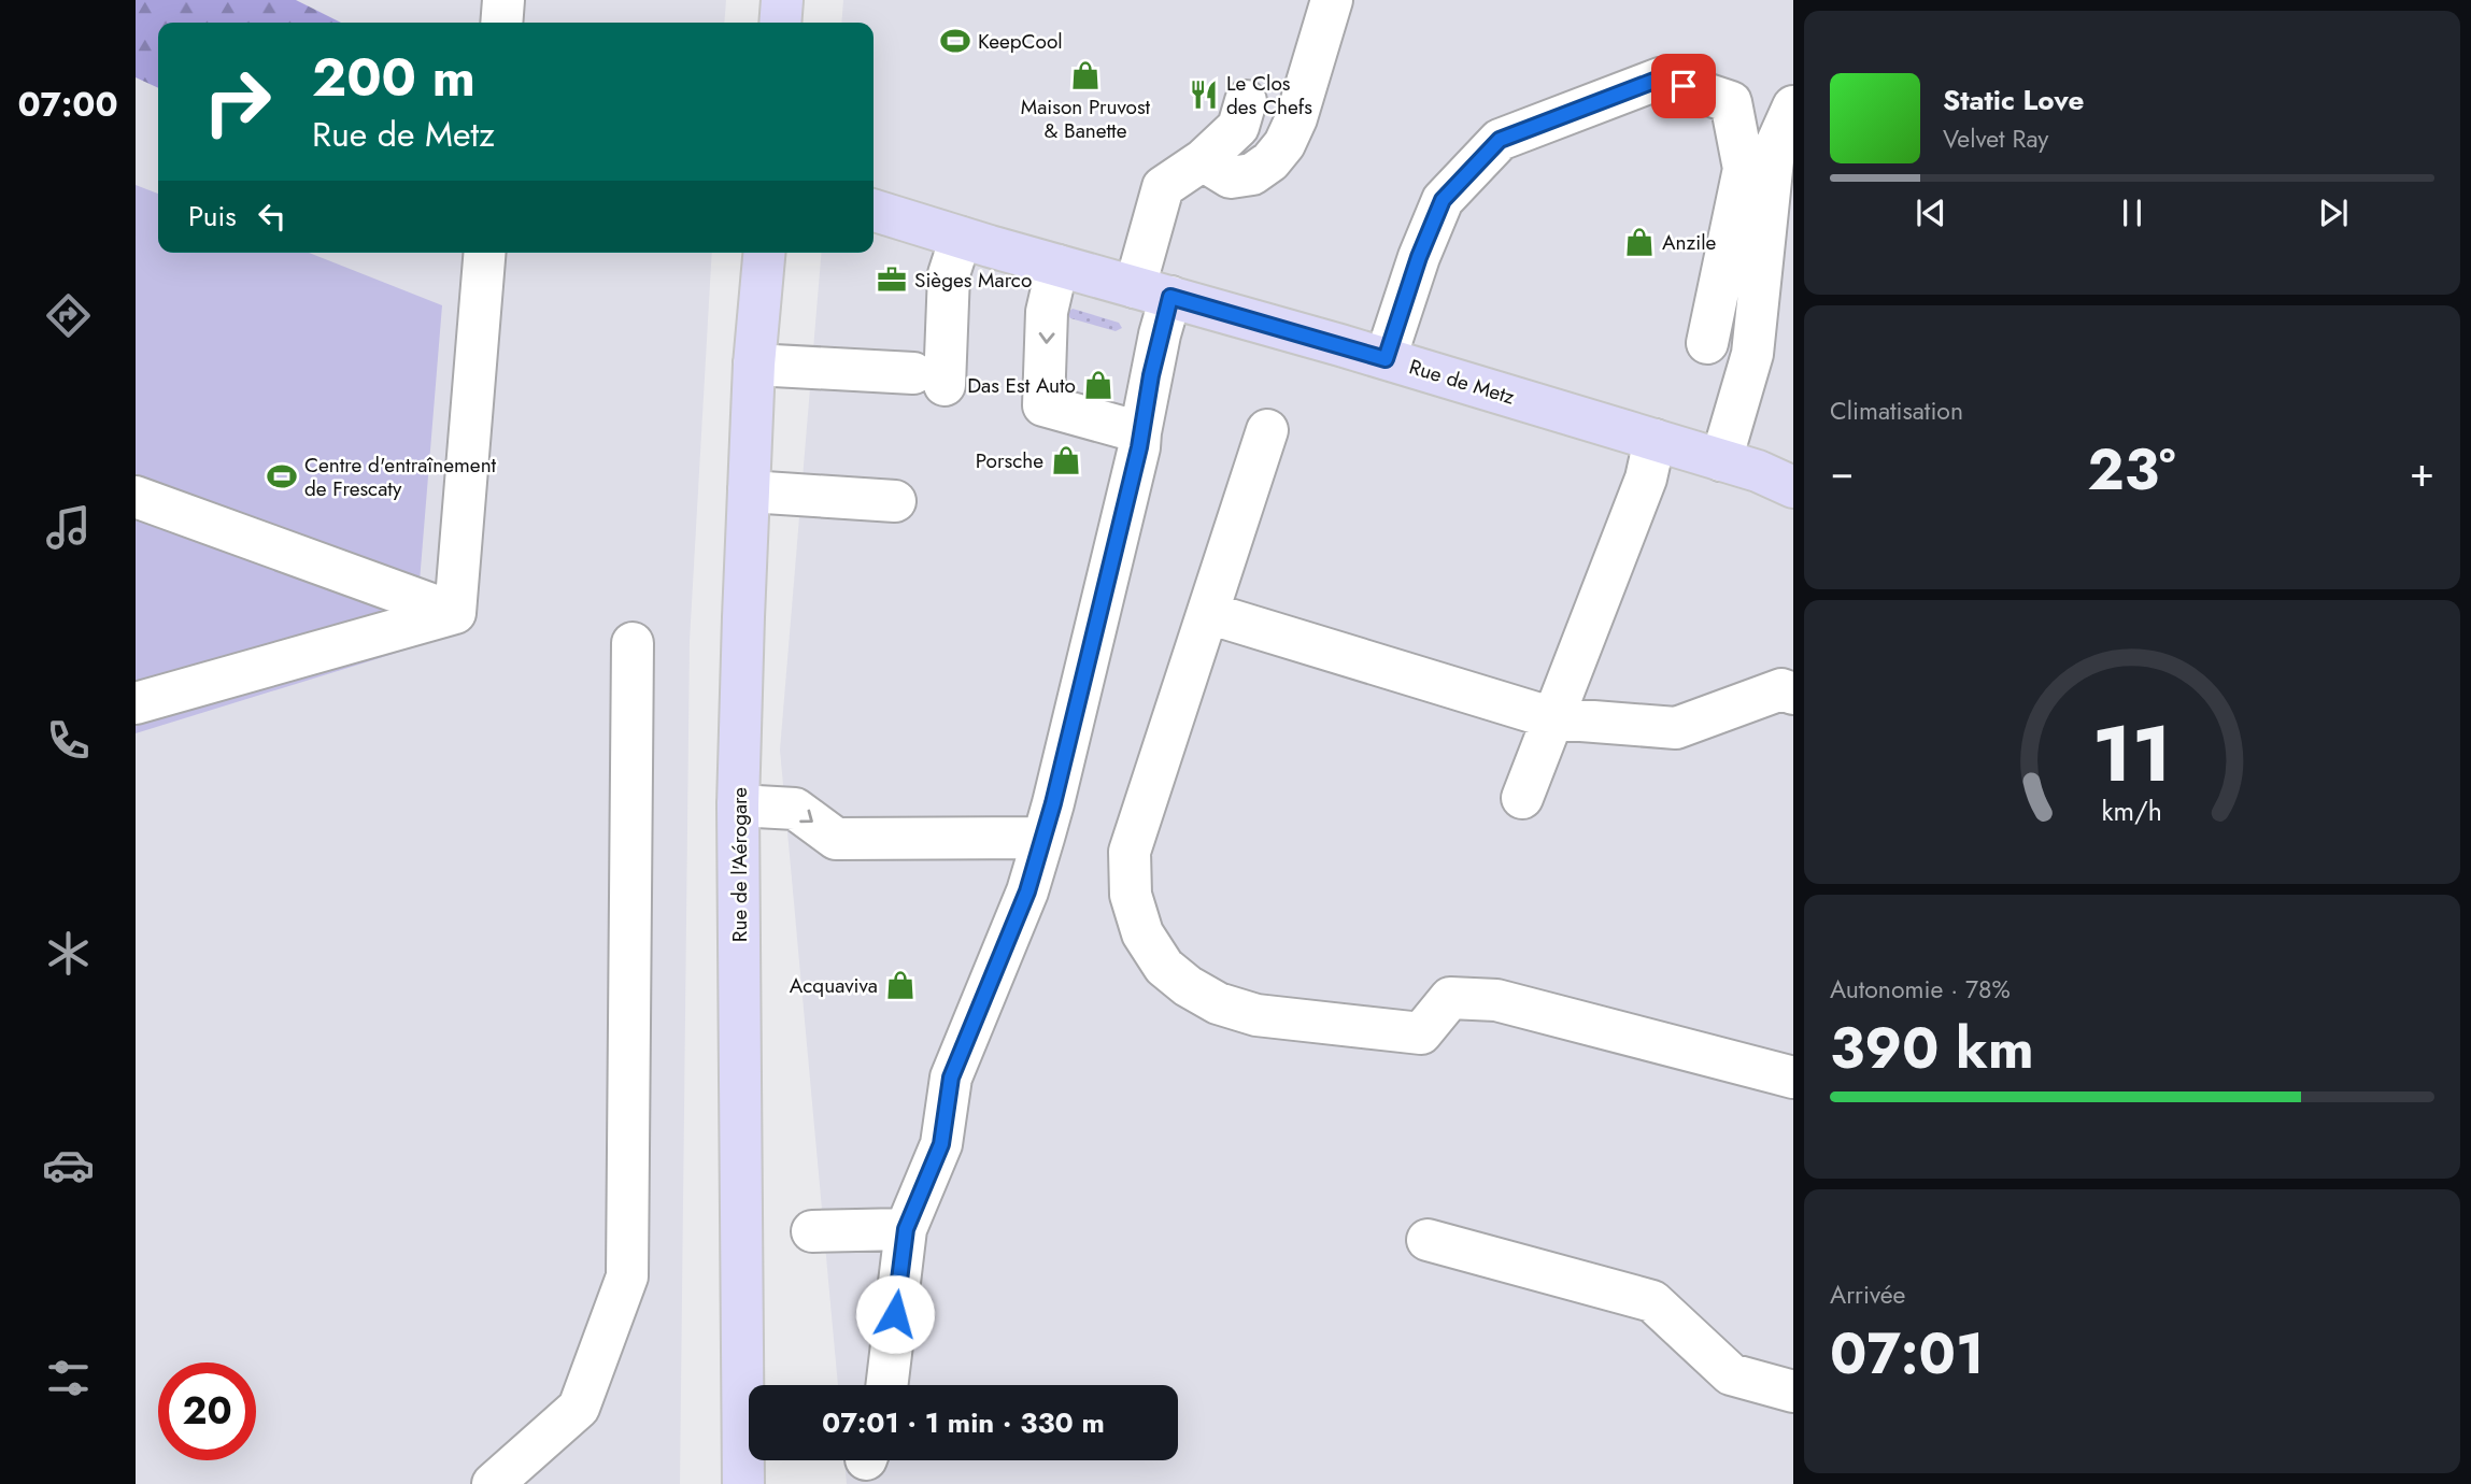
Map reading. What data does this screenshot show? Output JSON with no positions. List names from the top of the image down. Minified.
{"streets":{"main road":["Rue de Metz","Rue de l'Aérogare"]},"places":{"sports":["KeepCool","Centre d'entraînement de Frescaty"],"shop":["Maison Pruvost & Banette","Anzile","Das Est Auto","Porsche","Acquaviva"],"restaurant":["Le Clos des Chefs"],"office":["Sièges Marco"]},"page":{"tabs":"07:00","turn":["200 m","Rue de Metz"],"song":["Static Love","Velvet Ray"],"then":"Puis","tile":["Climatisation",["Autonomie · 78%","390 km"],["Arrivée","07:01"]],"heat":["−","23°","+"],"limit":"20","trip":"07:01 · 1 min · 330 m","gauge":["11","km/h"]}}
